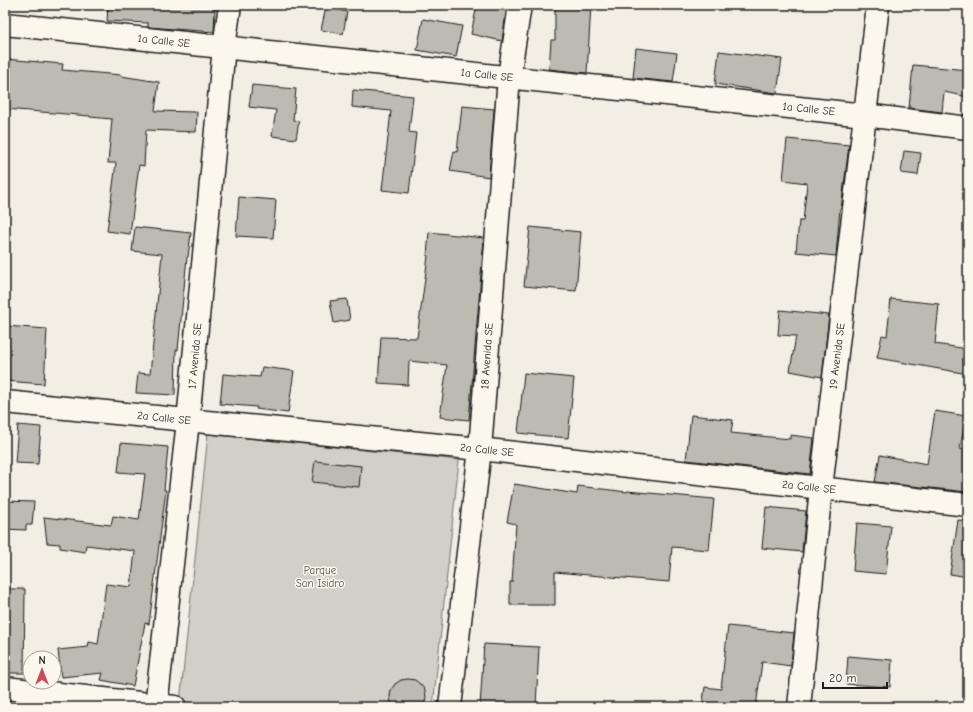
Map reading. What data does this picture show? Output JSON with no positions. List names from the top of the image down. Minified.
{"streets":{"street":["1a Calle SE","17 Avenida SE","18 Avenida SE","19 Avenida SE","2a Calle SE"]},"crossings":[["1a Calle SE","17 Avenida SE"],["1a Calle SE","18 Avenida SE"],["1a Calle SE","19 Avenida SE"],["17 Avenida SE","2a Calle SE"],["18 Avenida SE","2a Calle SE"],["19 Avenida SE","2a Calle SE"]],"parks":["Parque San Isidro"],"scale_bar":"20 m","north":"top"}
